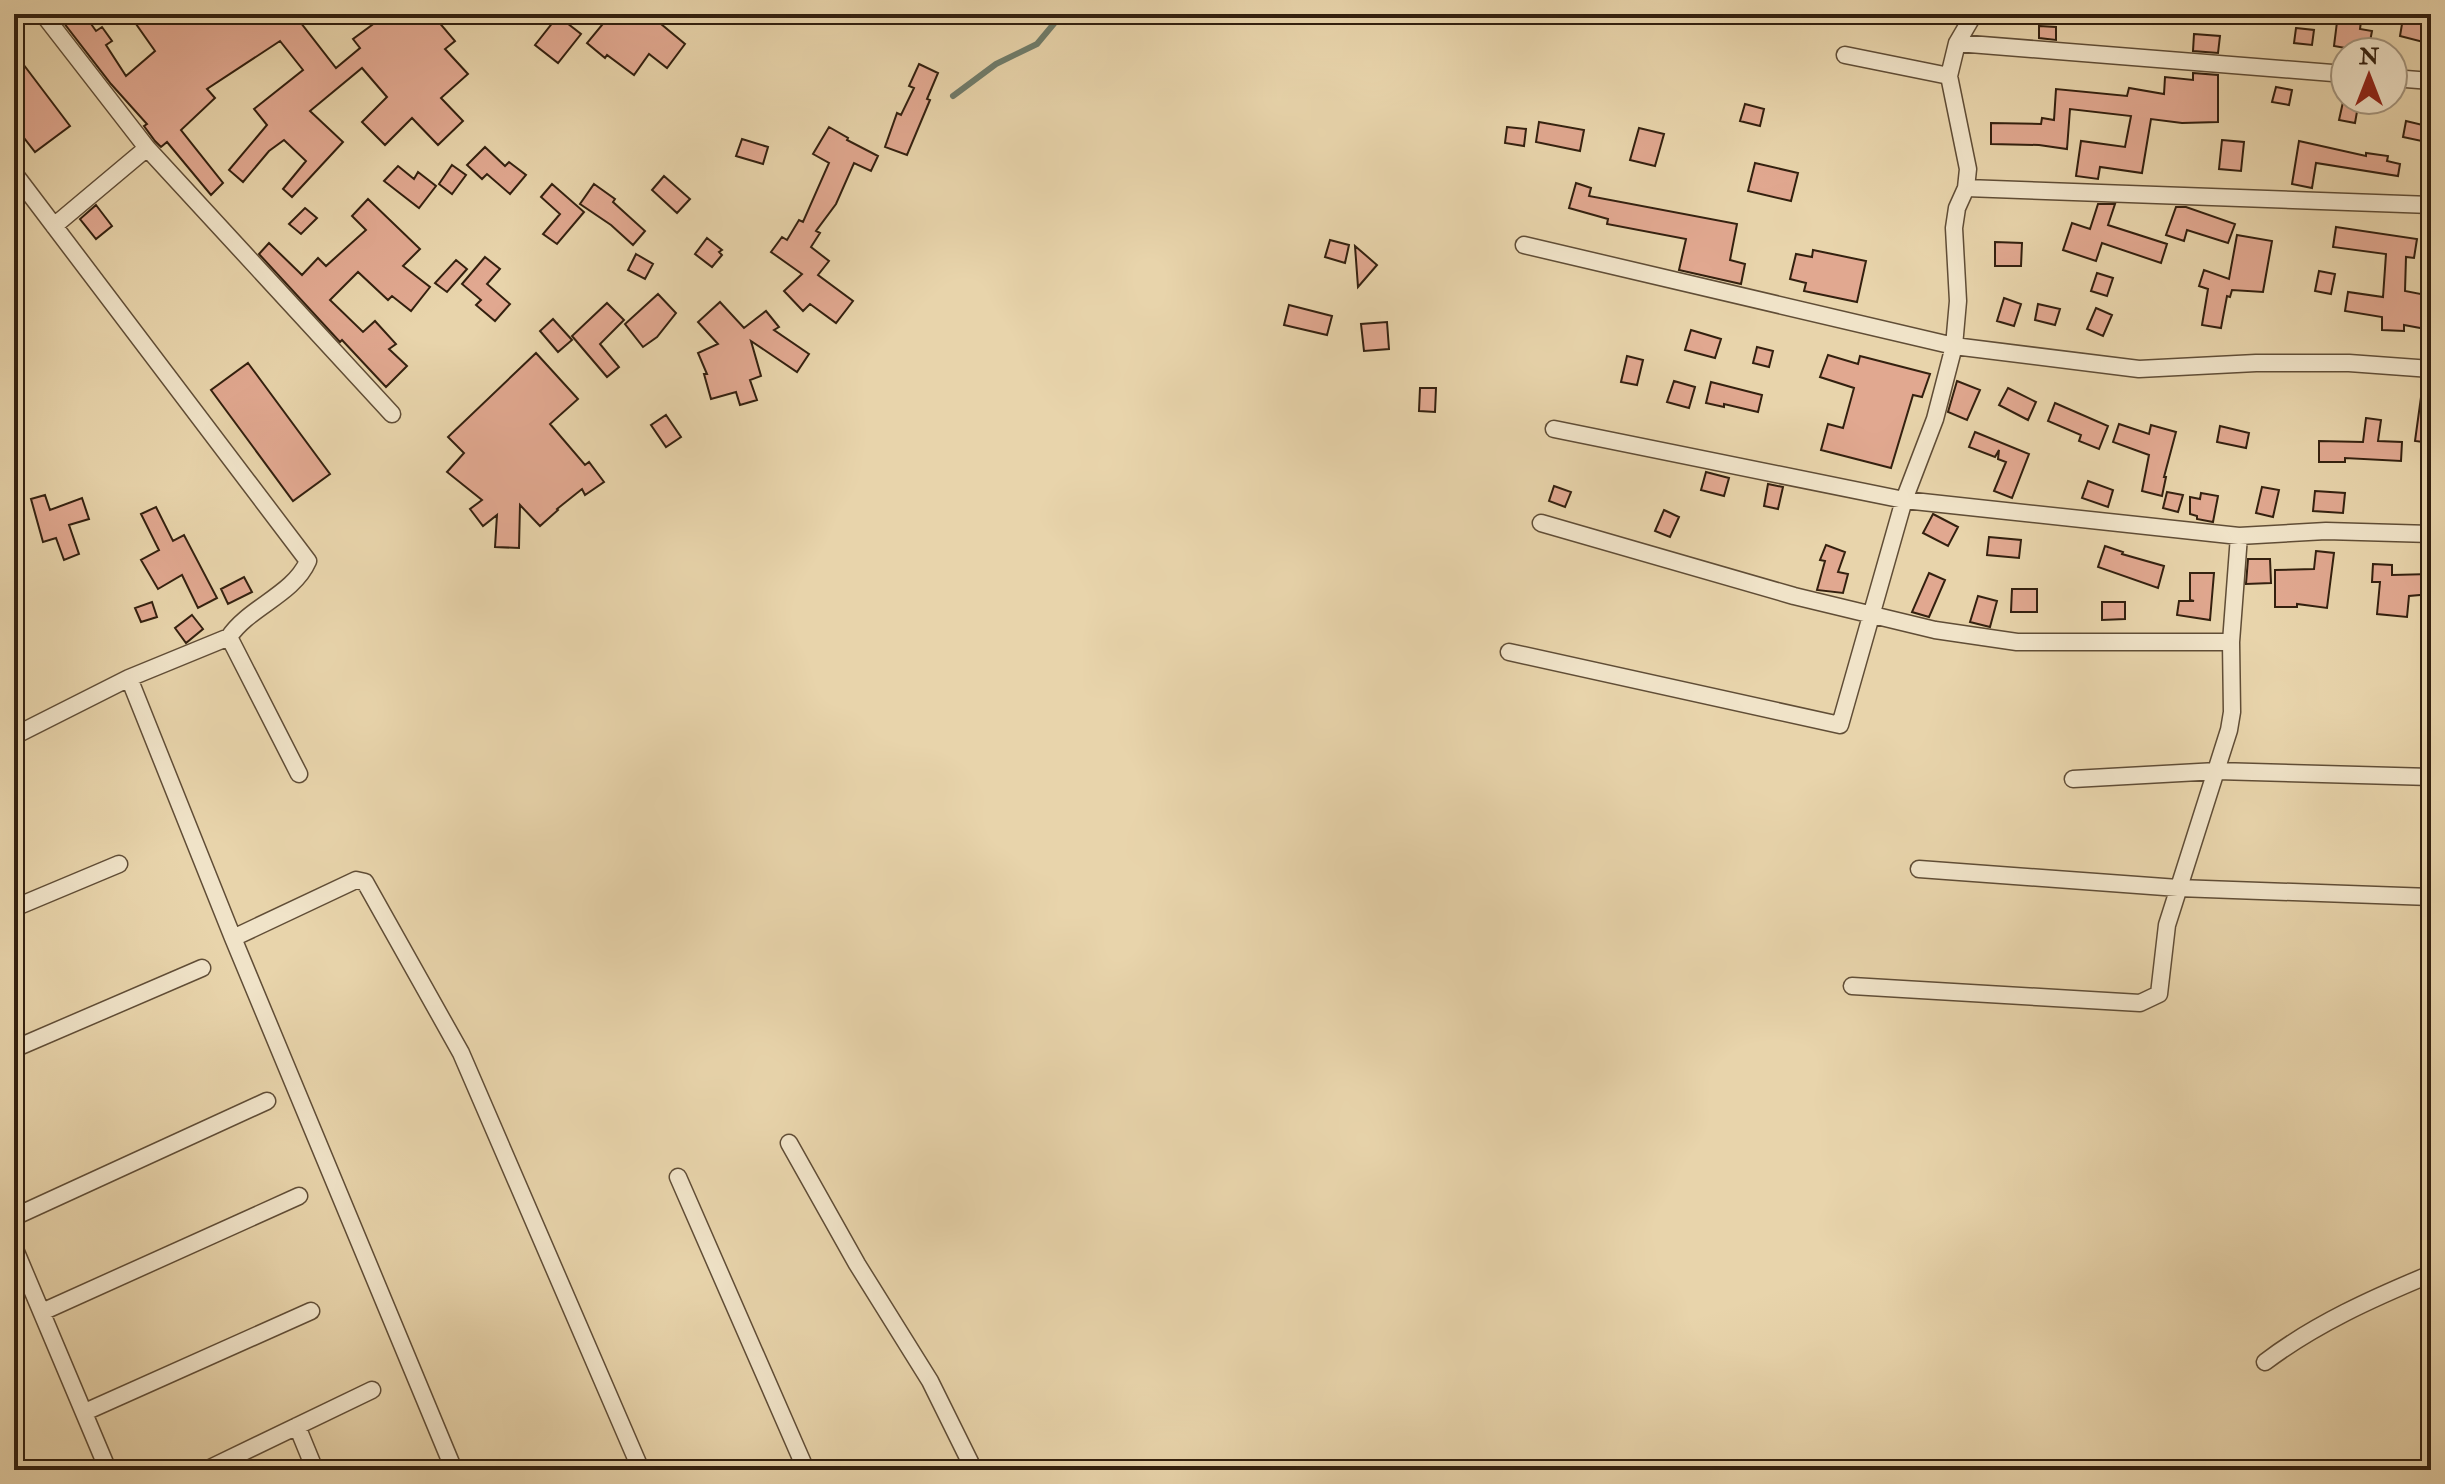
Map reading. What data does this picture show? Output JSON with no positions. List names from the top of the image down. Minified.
{"north":"top"}
